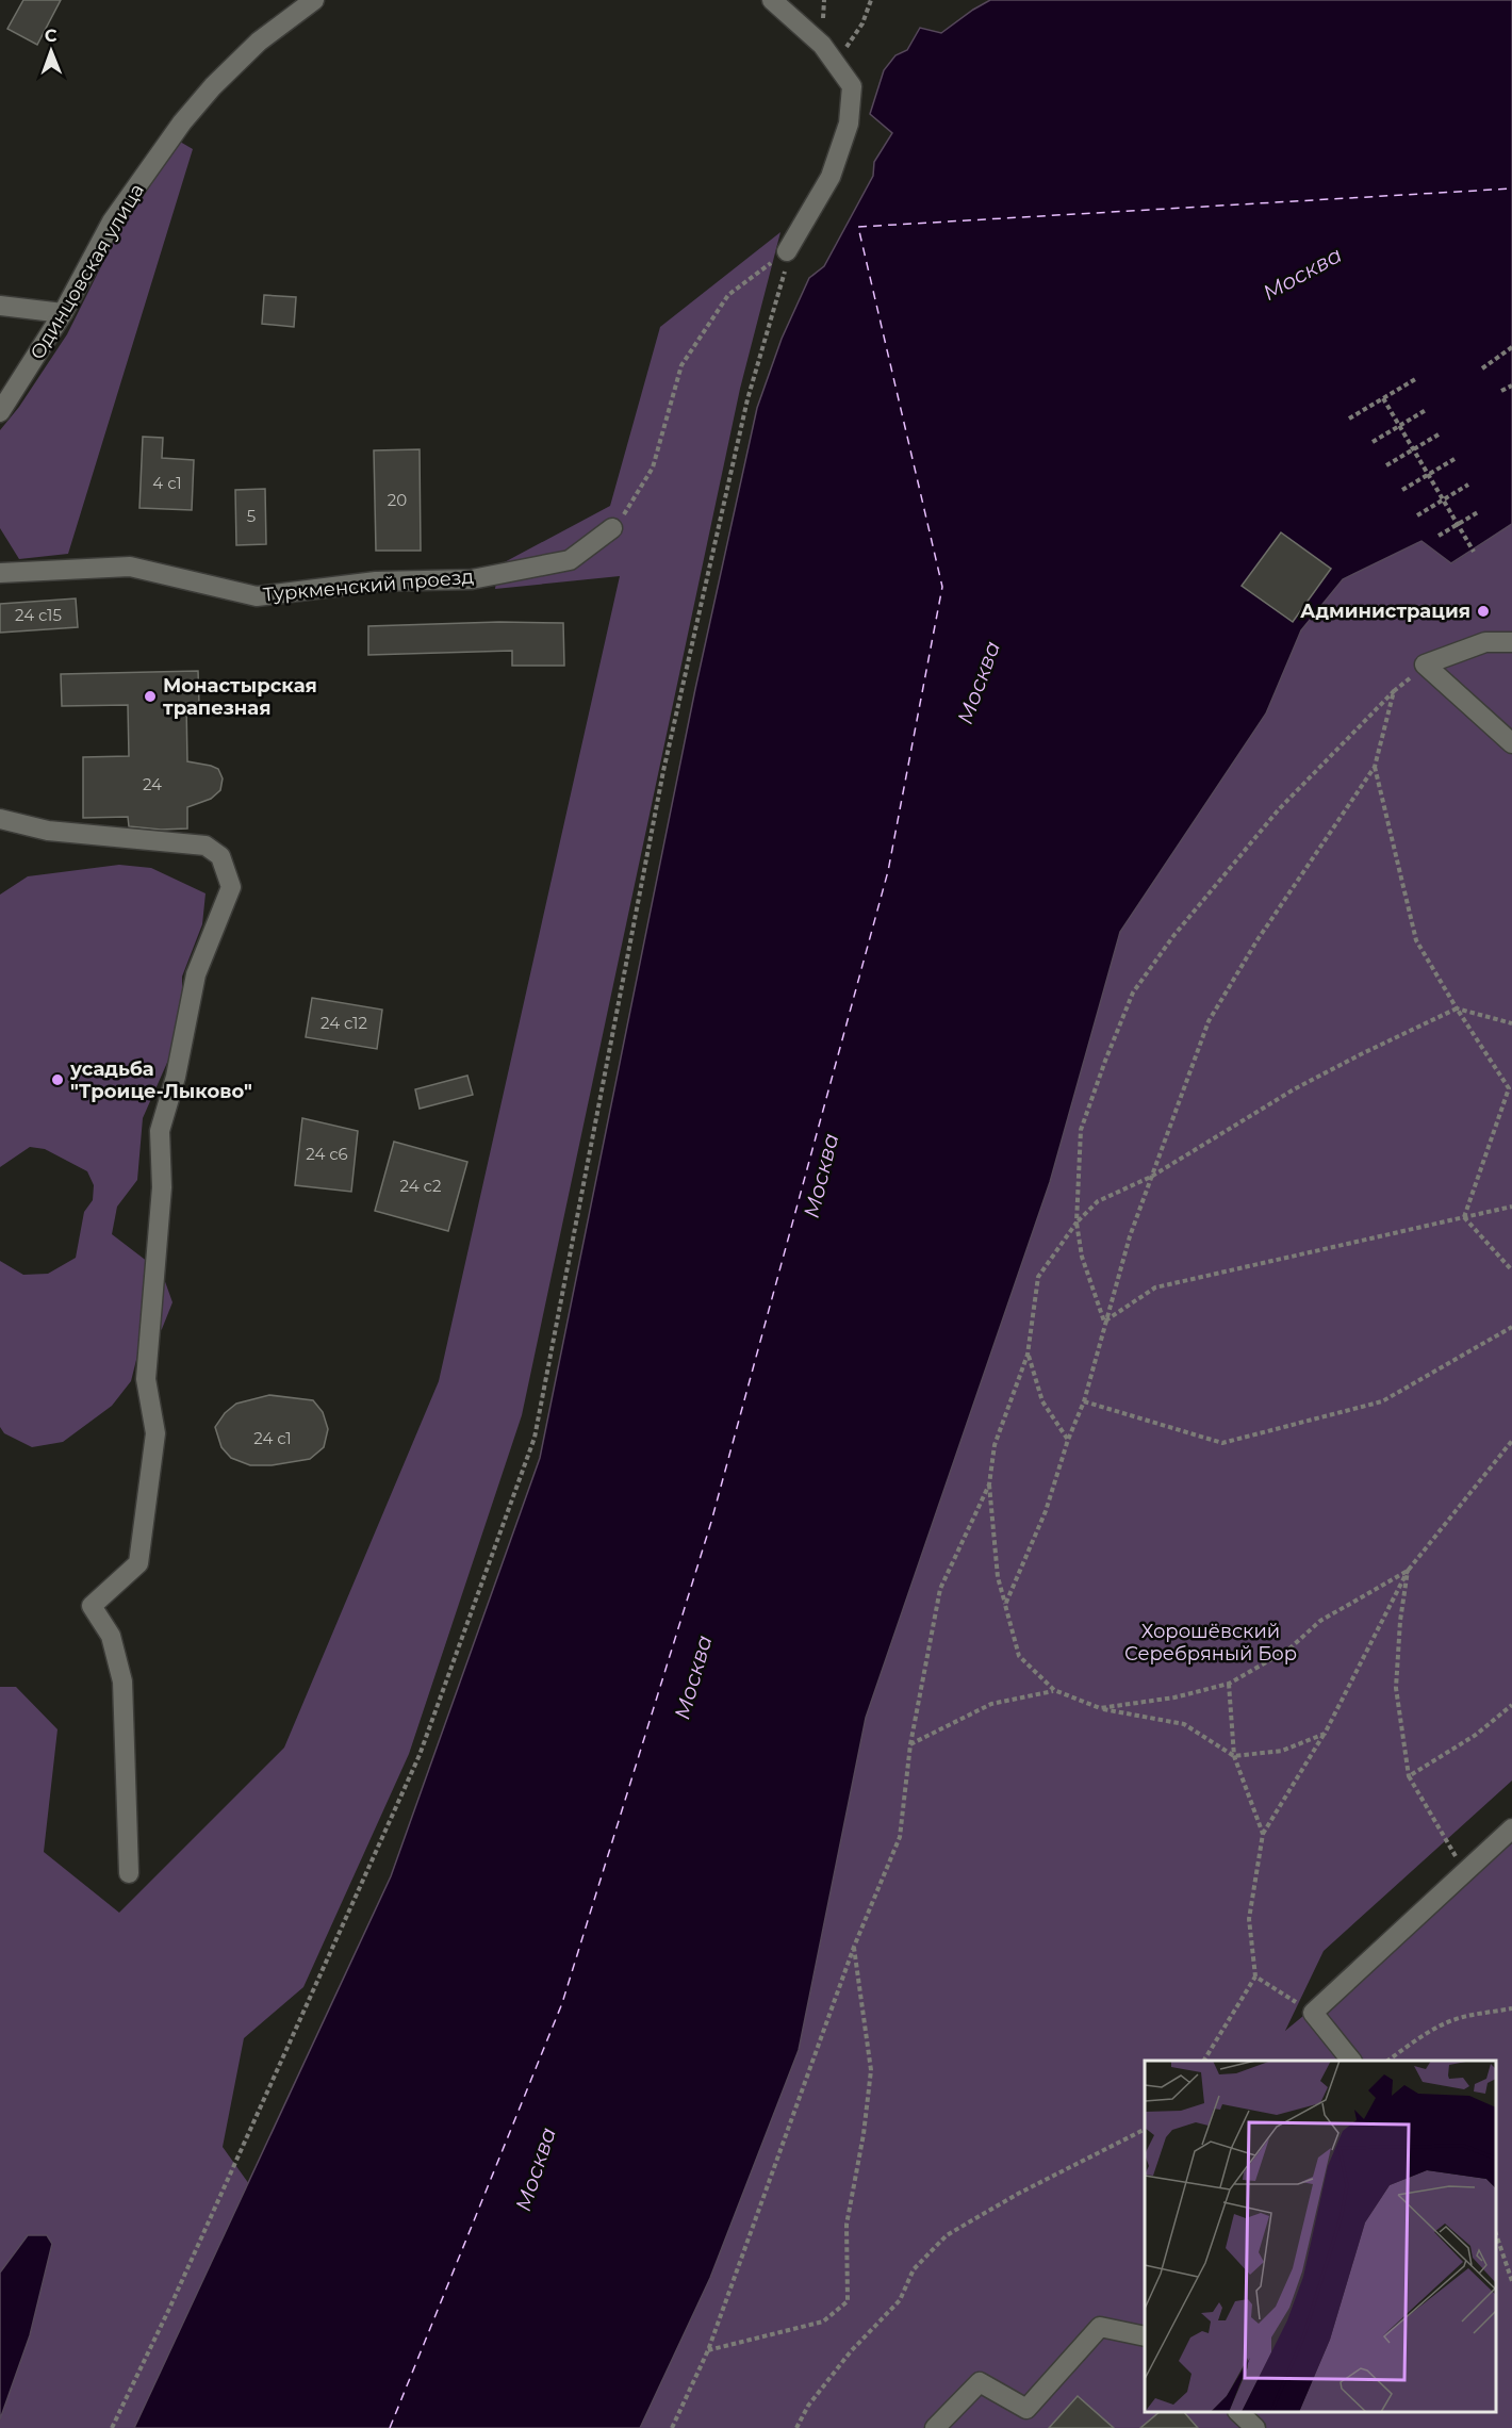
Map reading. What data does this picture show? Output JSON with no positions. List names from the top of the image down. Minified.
{"streets":{"street":["Одинцовская улица","Туркменский проезд"]},"water":["Москва"],"parks":["Хорошёвский Серебряный Бор"],"places":["Администрация","Монастырская трапезная","усадьба \"Троице-Лыково\""],"house_numbers":["4 с1","20","5","24 с15","24","24 с12","24 с6","24 с2","24 с1"],"north":"top"}
